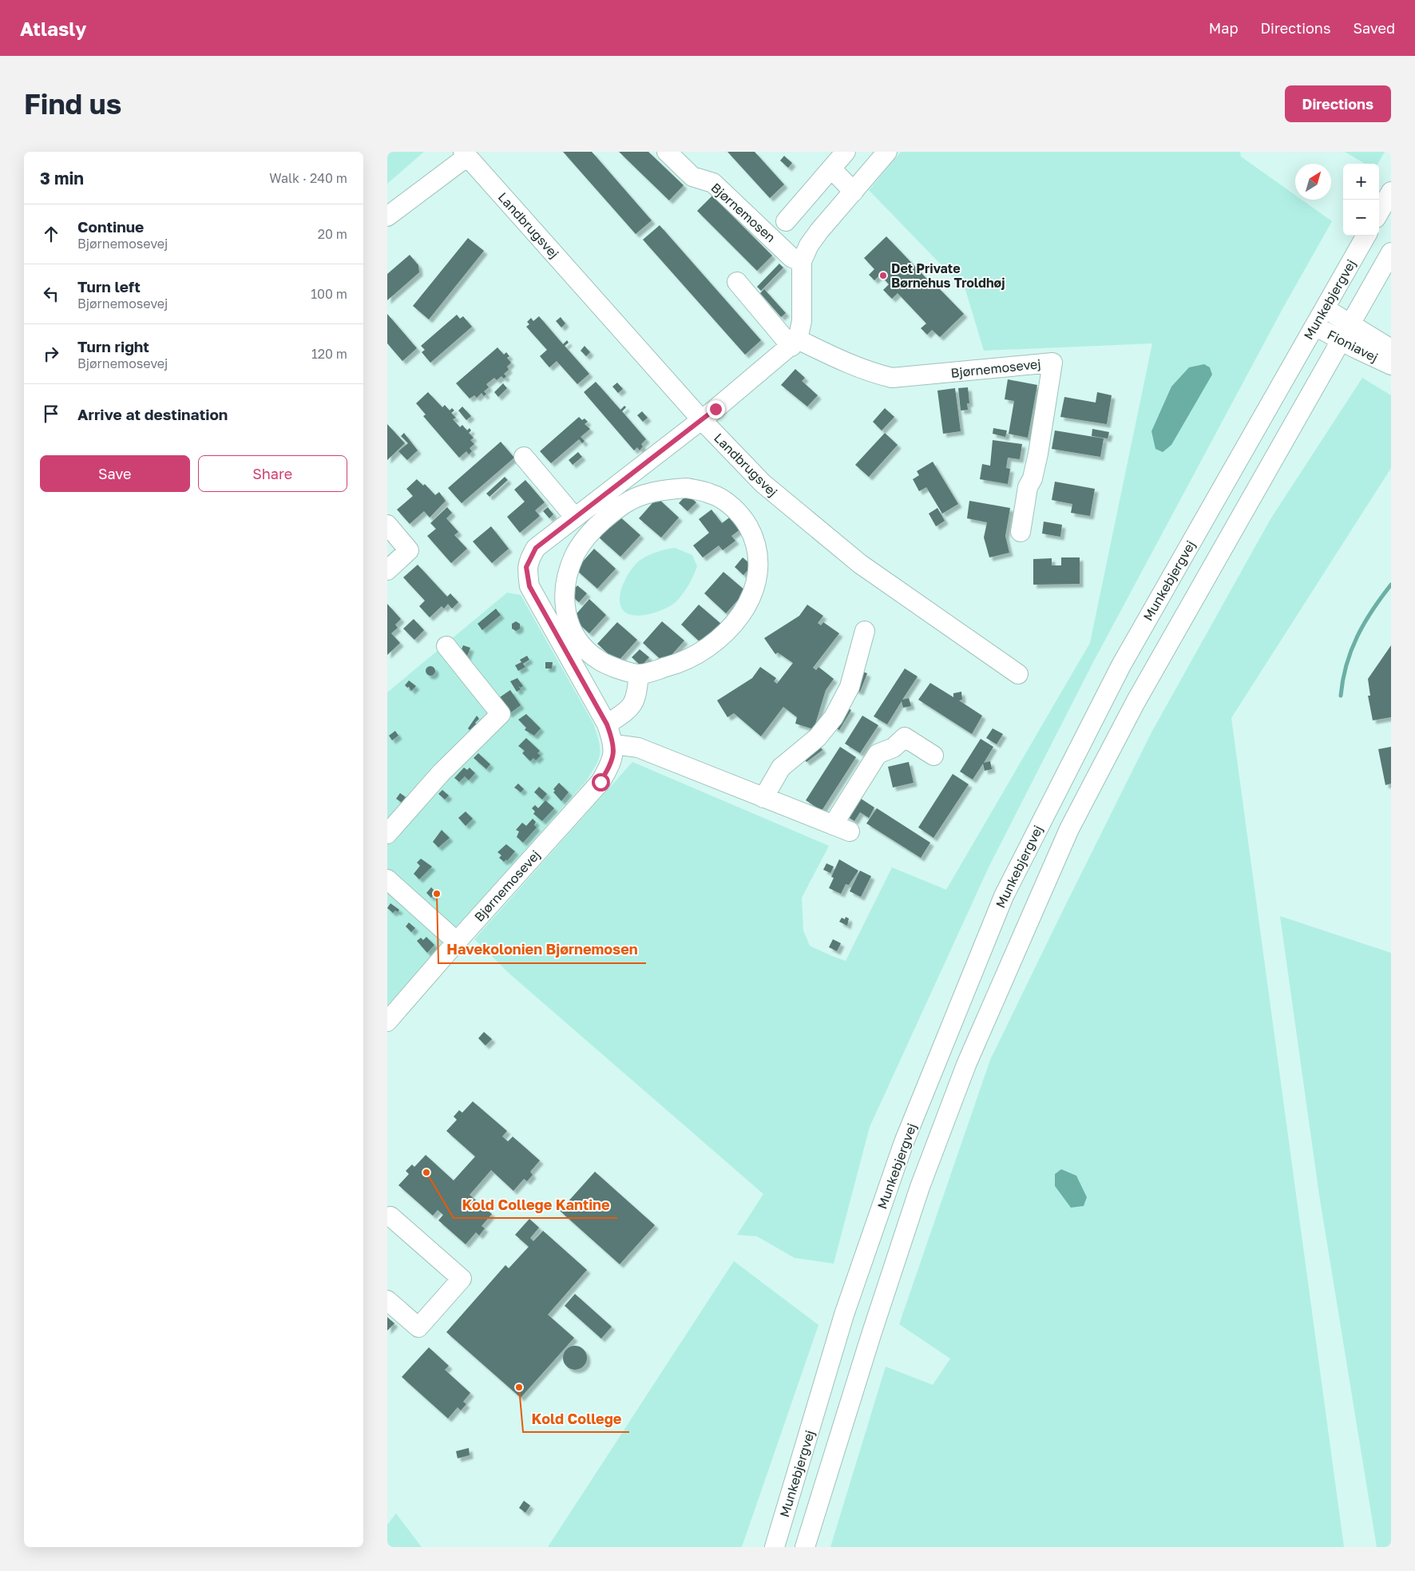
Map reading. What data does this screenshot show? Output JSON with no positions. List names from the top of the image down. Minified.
{"streets":{"street":["Bjørnemosen","Landbrugsvej","Munkebjergvej","Fioniavej","Bjørnemosevej"]},"crossings":[["Landbrugsvej","Bjørnemosevej"],["Munkebjergvej","Fioniavej"]],"places":["Det Private Børnehus Troldhøj","Havekolonien Bjørnemosen","Kold College Kantine","Kold College"],"north":"top right","page":{"header":"Atlasly","nav":["Map","Directions","Saved"],"buttons":["Directions",["Save","Share"]],"title":"Find us","heading":["3 min","Walk · 240 m"],"map_buttons":["+","−"],"list":[["Continue","Bjørnemosevej","20 m"],["Turn left","Bjørnemosevej","100 m"],["Turn right","Bjørnemosevej","120 m"],"Arrive at destination"]}}
